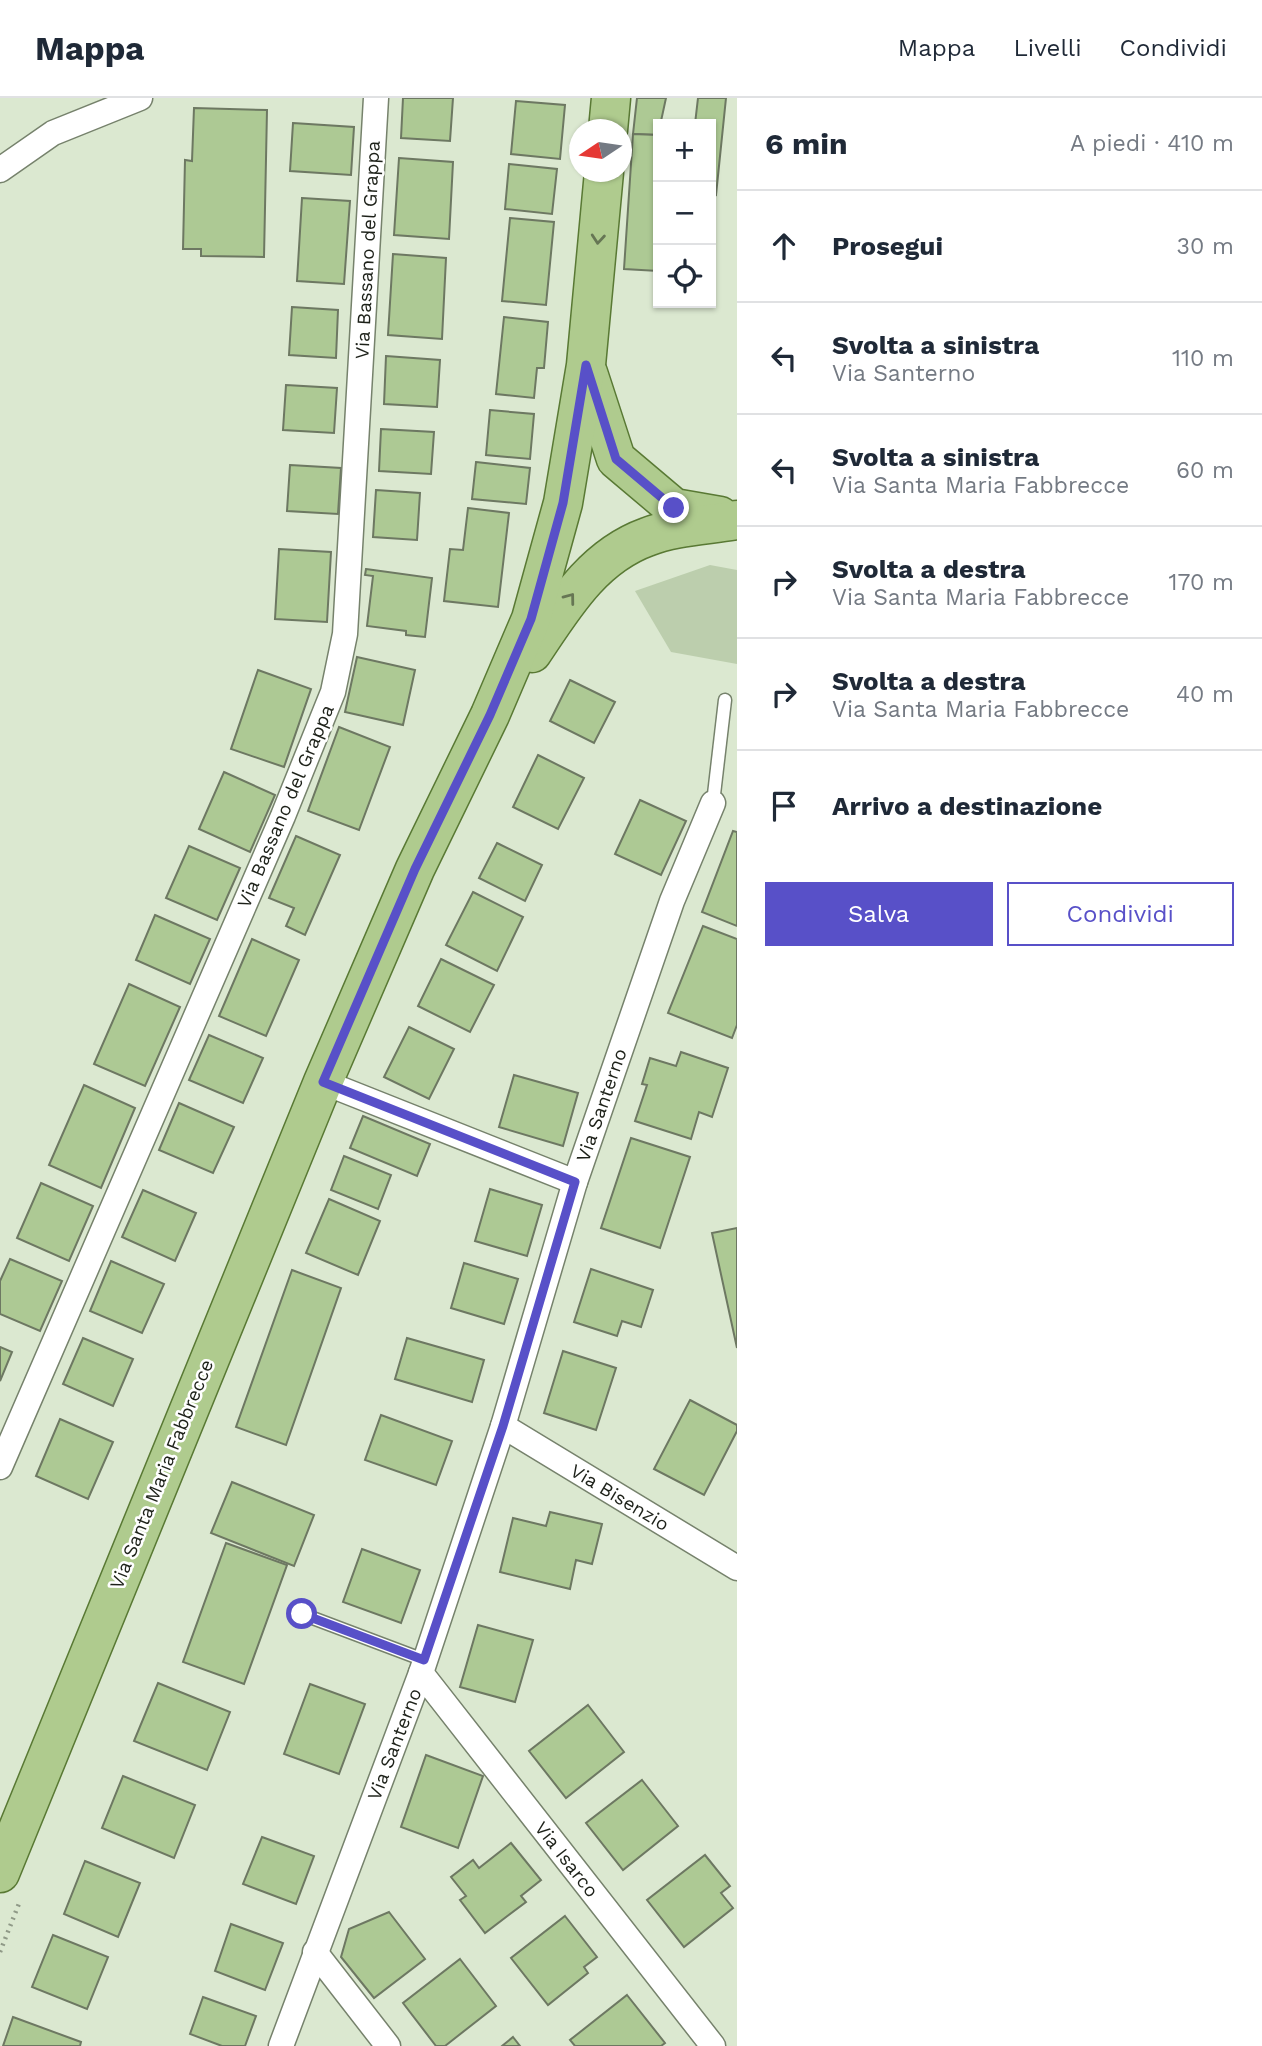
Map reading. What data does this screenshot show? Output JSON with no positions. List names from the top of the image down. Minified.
{"streets":{"main road":["Via Santa Maria Fabbrecce"],"street":["Via Bassano del Grappa","Via Santerno","Via Bisenzio","Via Isarco"]},"crossings":[["Via Santerno","Via Bisenzio"],["Via Santerno","Via Isarco"]],"north":"left","page":{"header":"Mappa","nav":["Mappa","Livelli","Condividi"],"heading":["6 min","A piedi · 410 m"],"map_buttons":["+","−"],"list":[["Prosegui","30 m"],["Svolta a sinistra","Via Santerno","110 m"],["Svolta a sinistra","Via Santa Maria Fabbrecce","60 m"],["Svolta a destra","Via Santa Maria Fabbrecce","170 m"],["Svolta a destra","Via Santa Maria Fabbrecce","40 m"],"Arrivo a destinazione"],"buttons":["Salva","Condividi"]}}
